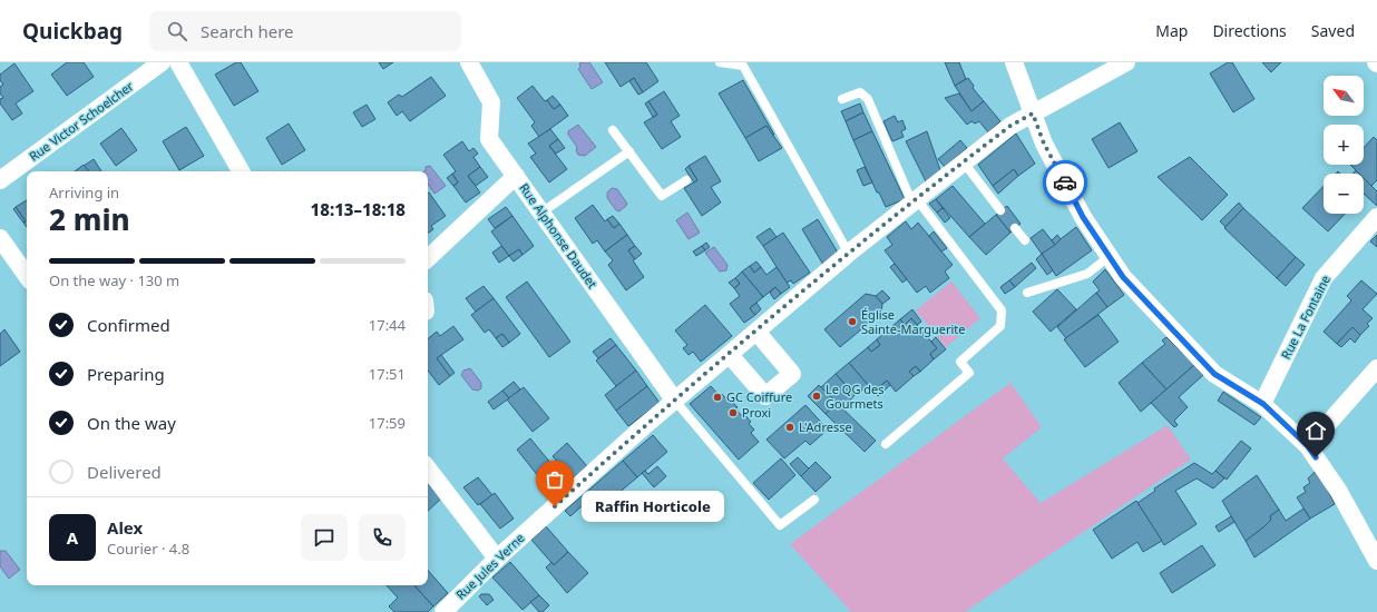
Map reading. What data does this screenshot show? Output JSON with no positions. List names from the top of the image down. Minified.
{"streets":{"street":["Rue Victor Schoelcher","Rue Alphonse Daudet","Rue La Fontaine","Rue Jules Verne"]},"crossings":[["Rue Alphonse Daudet","Rue Jules Verne"]],"places":["Église Sainte-Marguerite","Le QG des Gourmets","GC Coiffure","Proxi","L'Adresse","Raffin Horticole"],"north":"top left","page":{"header":"Quickbag","search":"Search here","nav":["Map","Directions","Saved"],"map_buttons":["+","−"],"heading":["2 min","Arriving in","18:13–18:18"],"panel":["Alex","Courier · 4.8"],"bar":"On the way · 130 m","list":[["Confirmed","17:44"],["Preparing","17:51"],["On the way","17:59"],"Delivered"],"bubble":"Raffin Horticole","round":"A"}}
